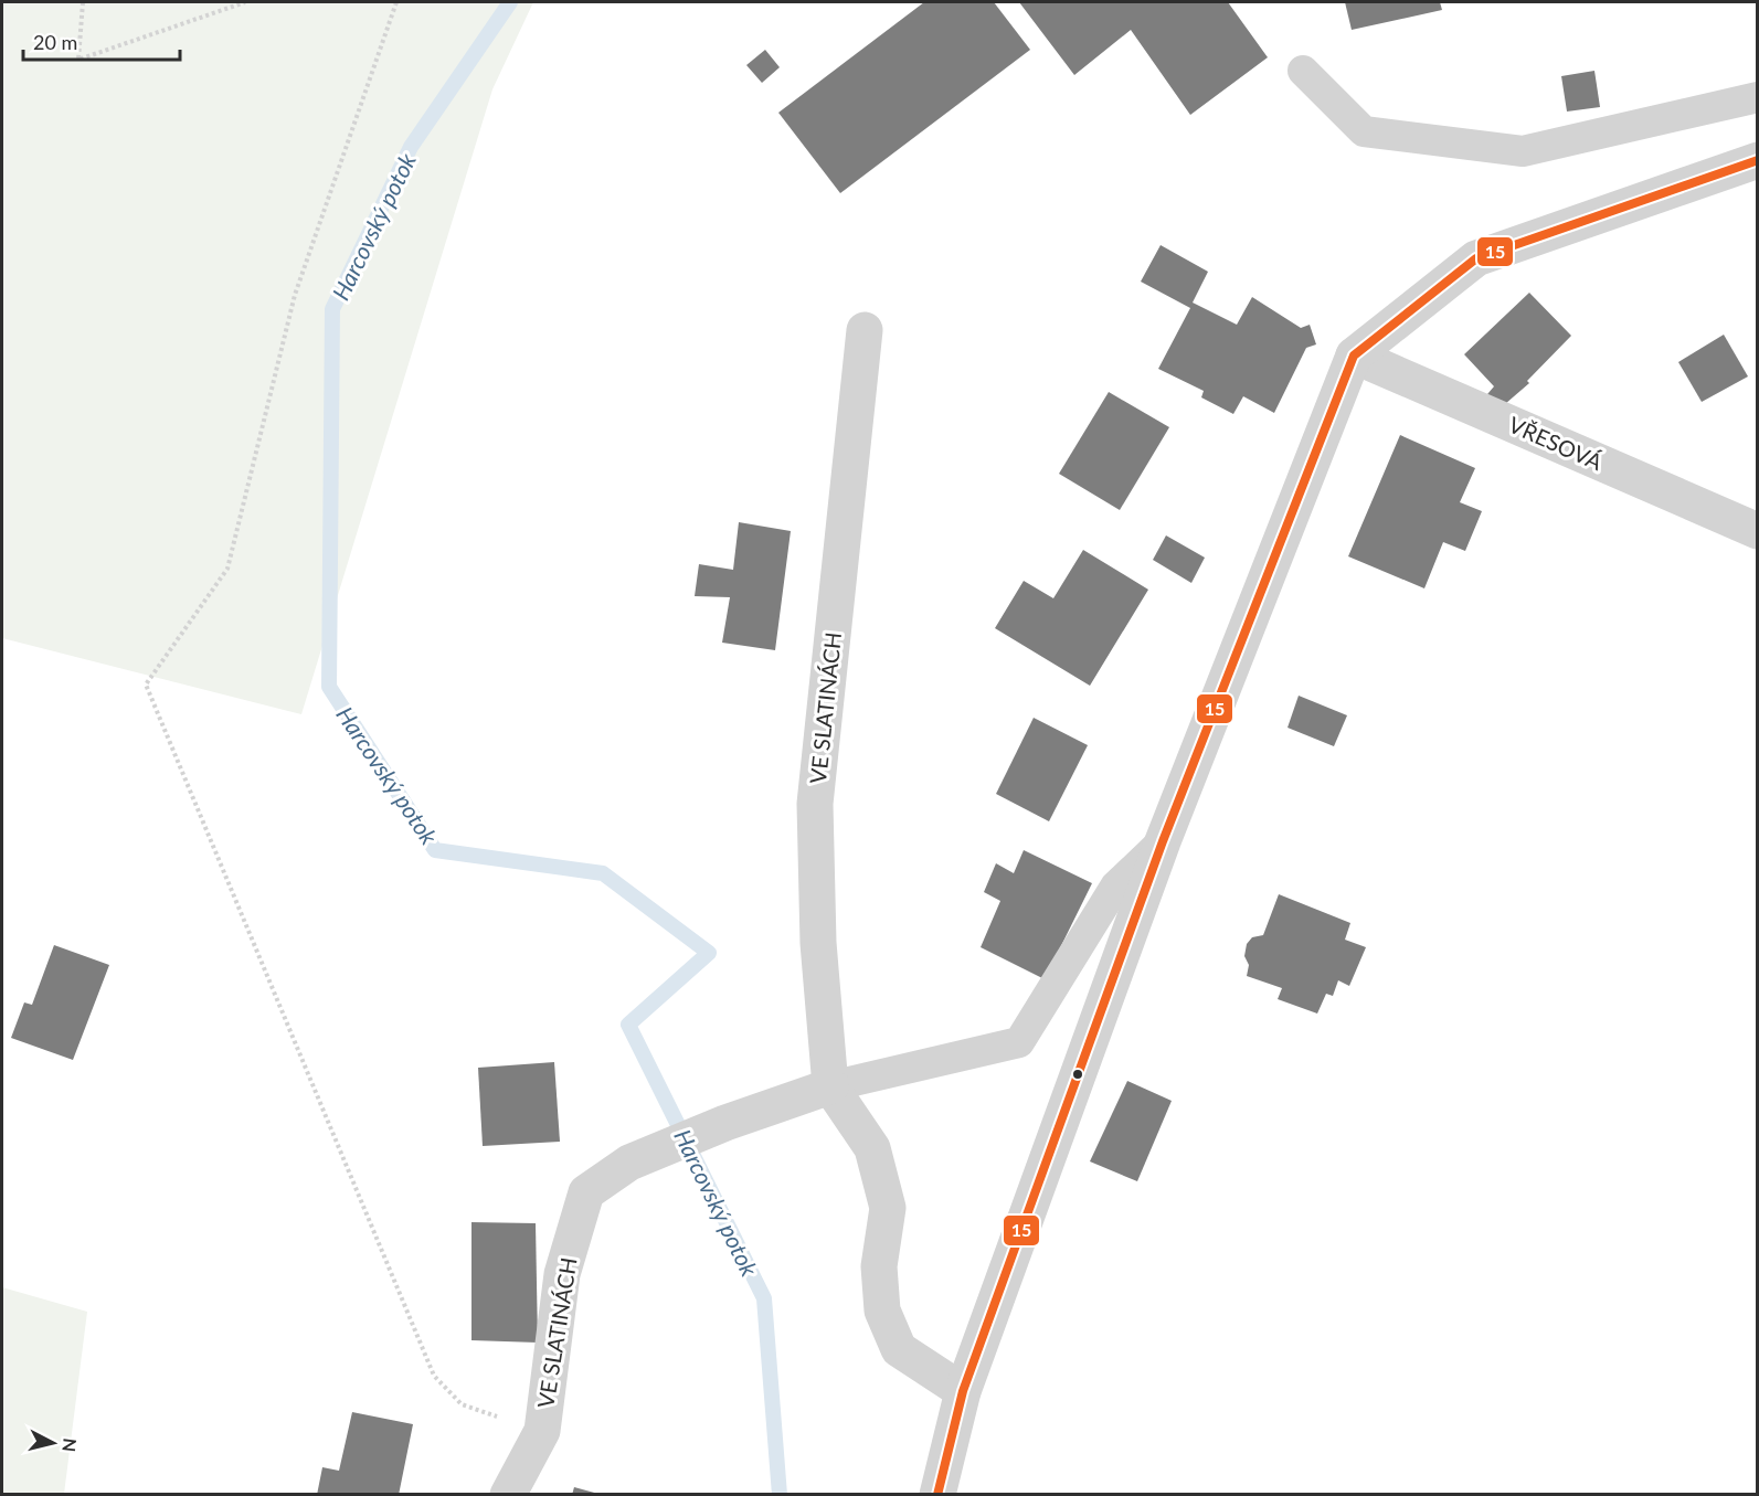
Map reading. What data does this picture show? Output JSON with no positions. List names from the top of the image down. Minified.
{"streets":{"street":["VŘESOVÁ","VE SLATINÁCH"]},"water":["Harcovský potok"],"lines":["transit line 15"],"scale_bar":"20 m","north":"right"}
